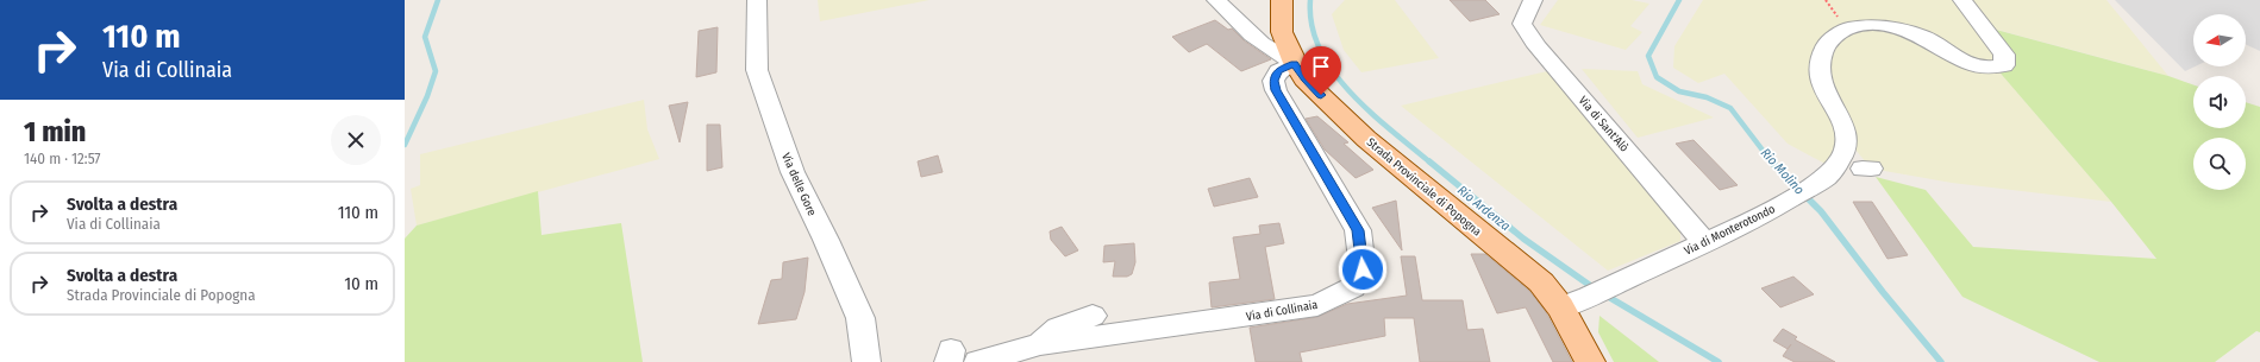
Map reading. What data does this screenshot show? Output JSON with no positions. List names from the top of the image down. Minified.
{"streets":{"main road":["Strada Provinciale di Popogna"],"street":["Via di Sant'Alò","Via delle Gore","Via di Monterotondo","Via di Collinaia"]},"crossings":[["Via di Sant'Alò","Via di Monterotondo"],["Strada Provinciale di Popogna","Via di Monterotondo"],["Strada Provinciale di Popogna","Via di Collinaia"]],"water":["Rio Molino","Rio Ardenza"],"north":"left","page":{"turn":["110 m","Via di Collinaia"],"heading":["1 min","140 m · 12:57"],"list":[{"name":"Svolta a destra","note":"Via di Collinaia","value":"110 m"},{"name":"Svolta a destra","note":"Strada Provinciale di Popogna","value":"10 m"}]}}
